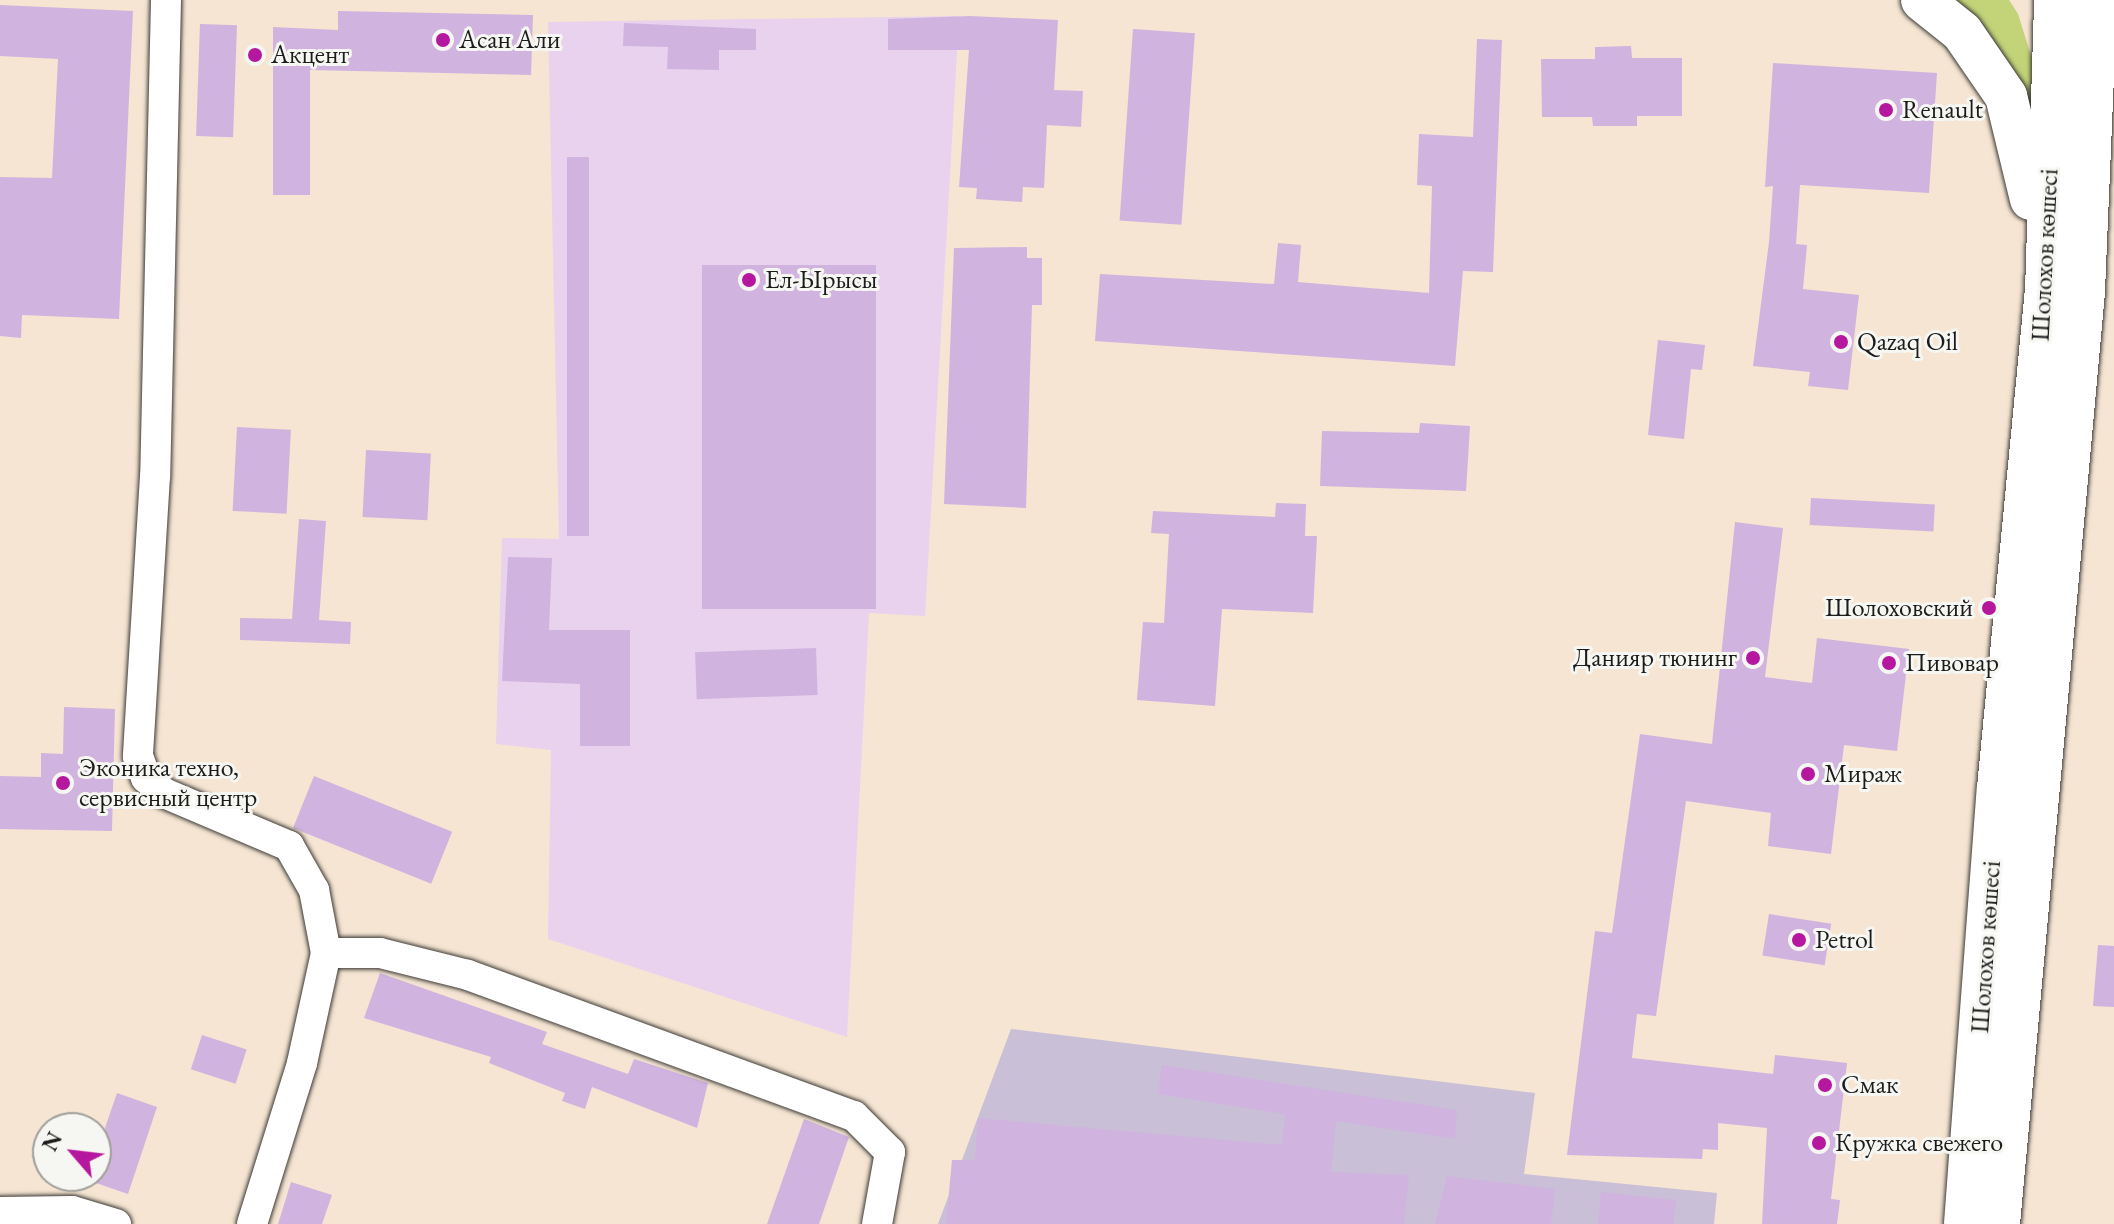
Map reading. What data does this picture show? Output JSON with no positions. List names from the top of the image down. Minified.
{"streets":{"highway":["Шолохов көшесі"]},"places":["Асан Али","Акцент","Renault","Ел-Ырысы","Qazaq Oil","Шолоховский","Данияр тюнинг","Пивовар","Мираж","Эконика техно, сервисный центр","Petrol","Смак","Кружка свежего"],"north":"top left"}
